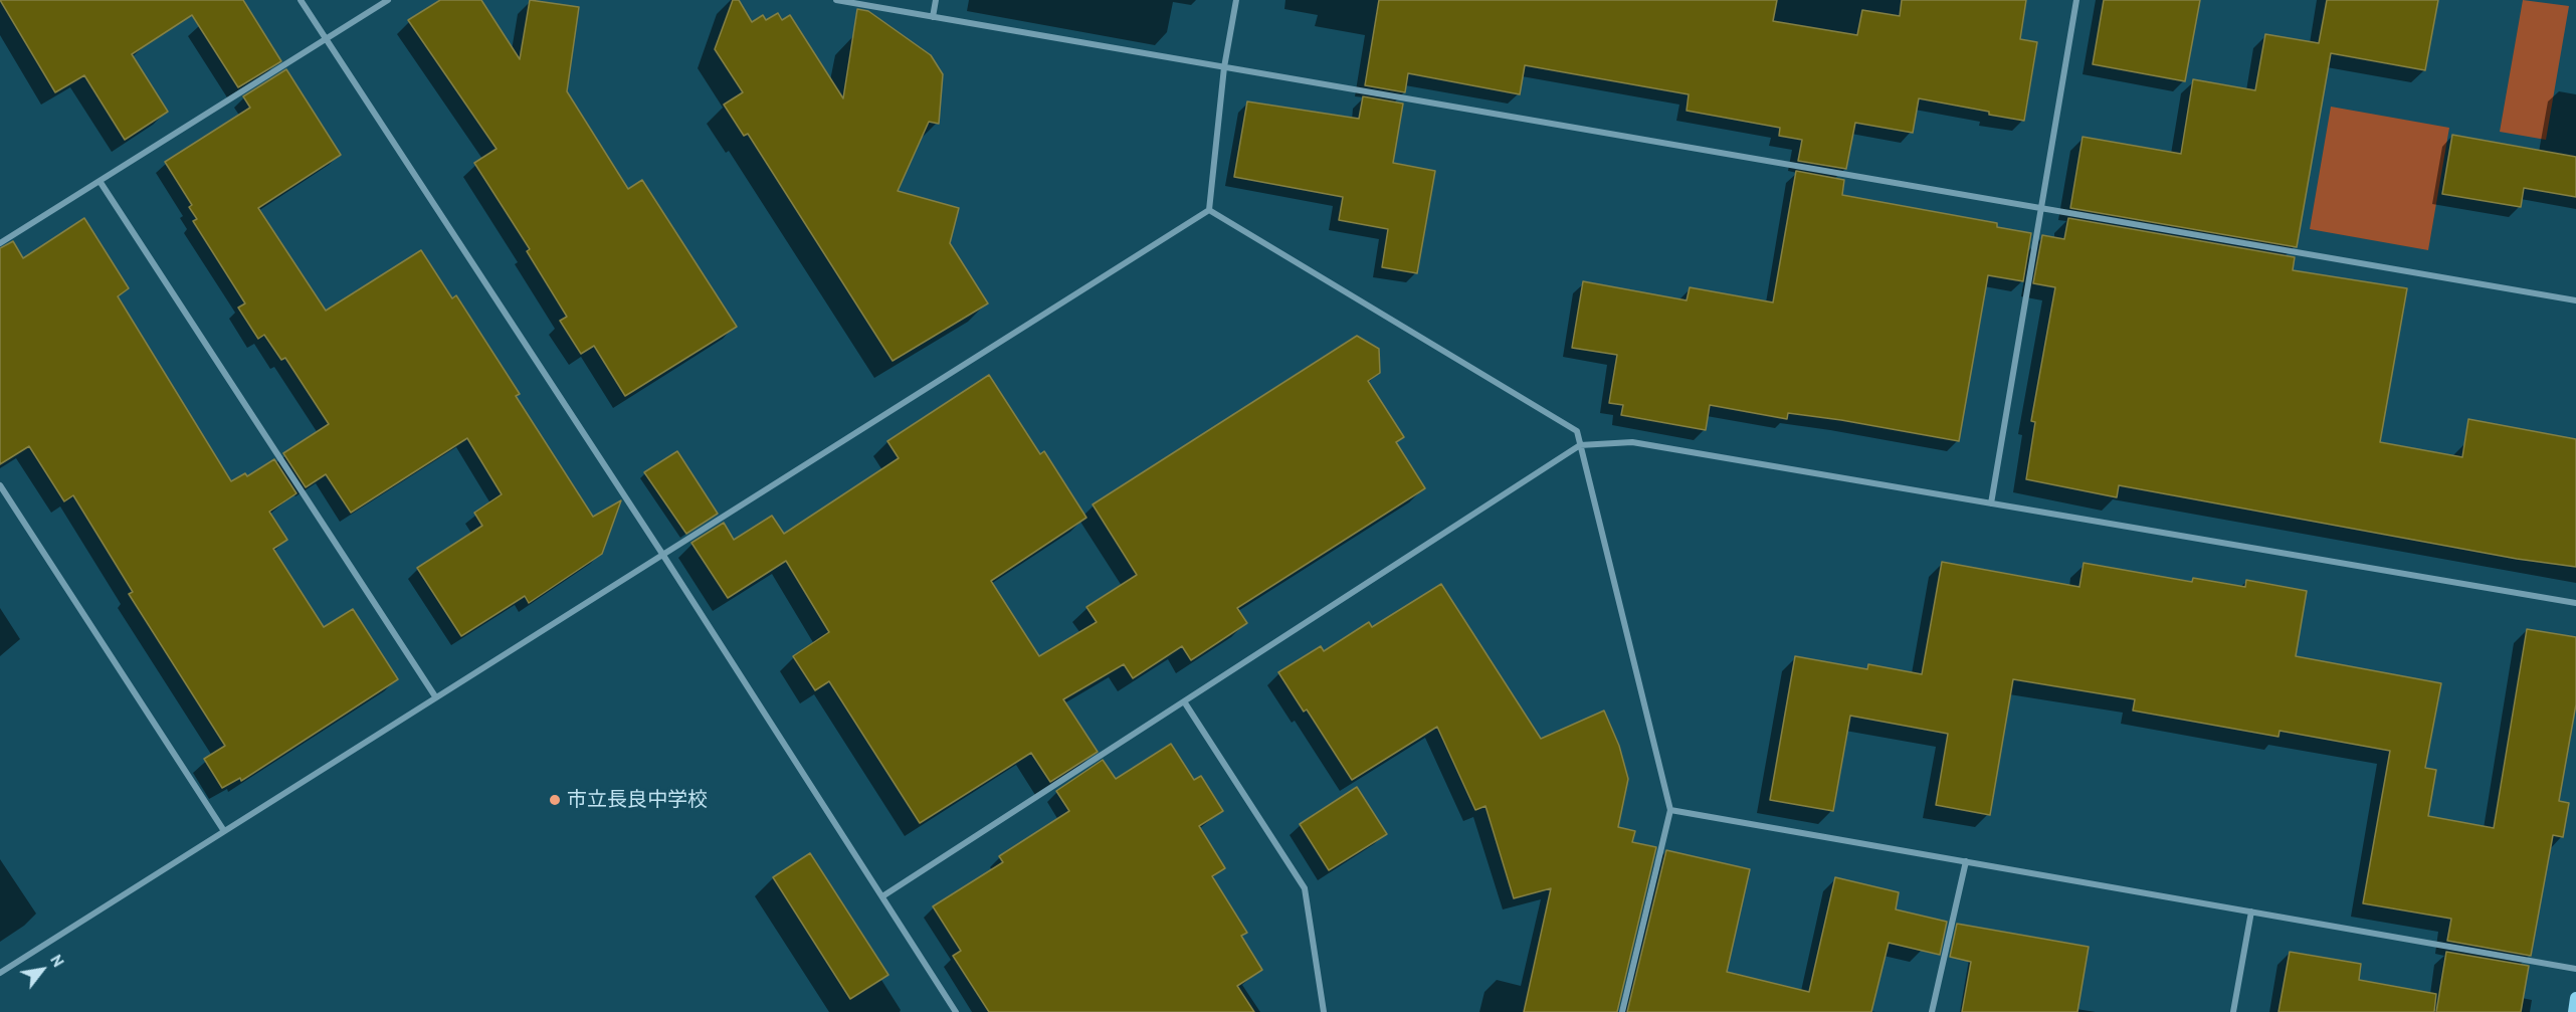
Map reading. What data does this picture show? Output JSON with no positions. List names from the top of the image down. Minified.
{"places":["市立長良中学校"],"north":"top right"}
